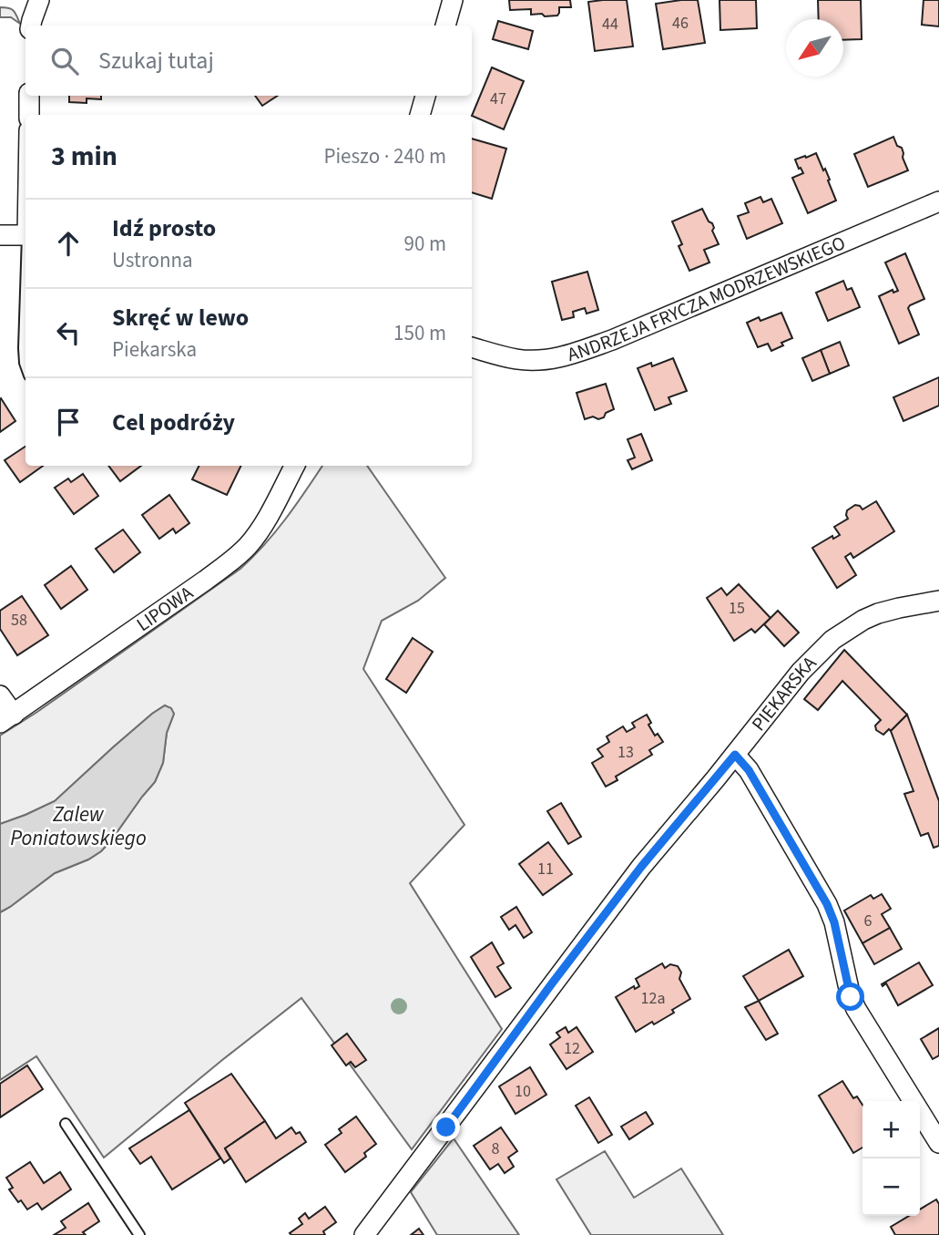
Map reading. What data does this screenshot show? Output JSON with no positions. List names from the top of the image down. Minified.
{"streets":{"street":["ANDRZEJA FRYCZA MODRZEWSKIEGO","LIPOWA","PIEKARSKA"]},"water":["Zalew Poniatowskiego"],"house_numbers":["46","44","47","15","58","13","11","6","12a","12","10","8"],"north":"bottom left","page":{"search":"Szukaj tutaj","heading":["3 min","Pieszo · 240 m"],"list":[["Idź prosto","Ustronna","90 m"],["Skręć w lewo","Piekarska","150 m"],"Cel podróży"],"map_buttons":["+","−"]}}
